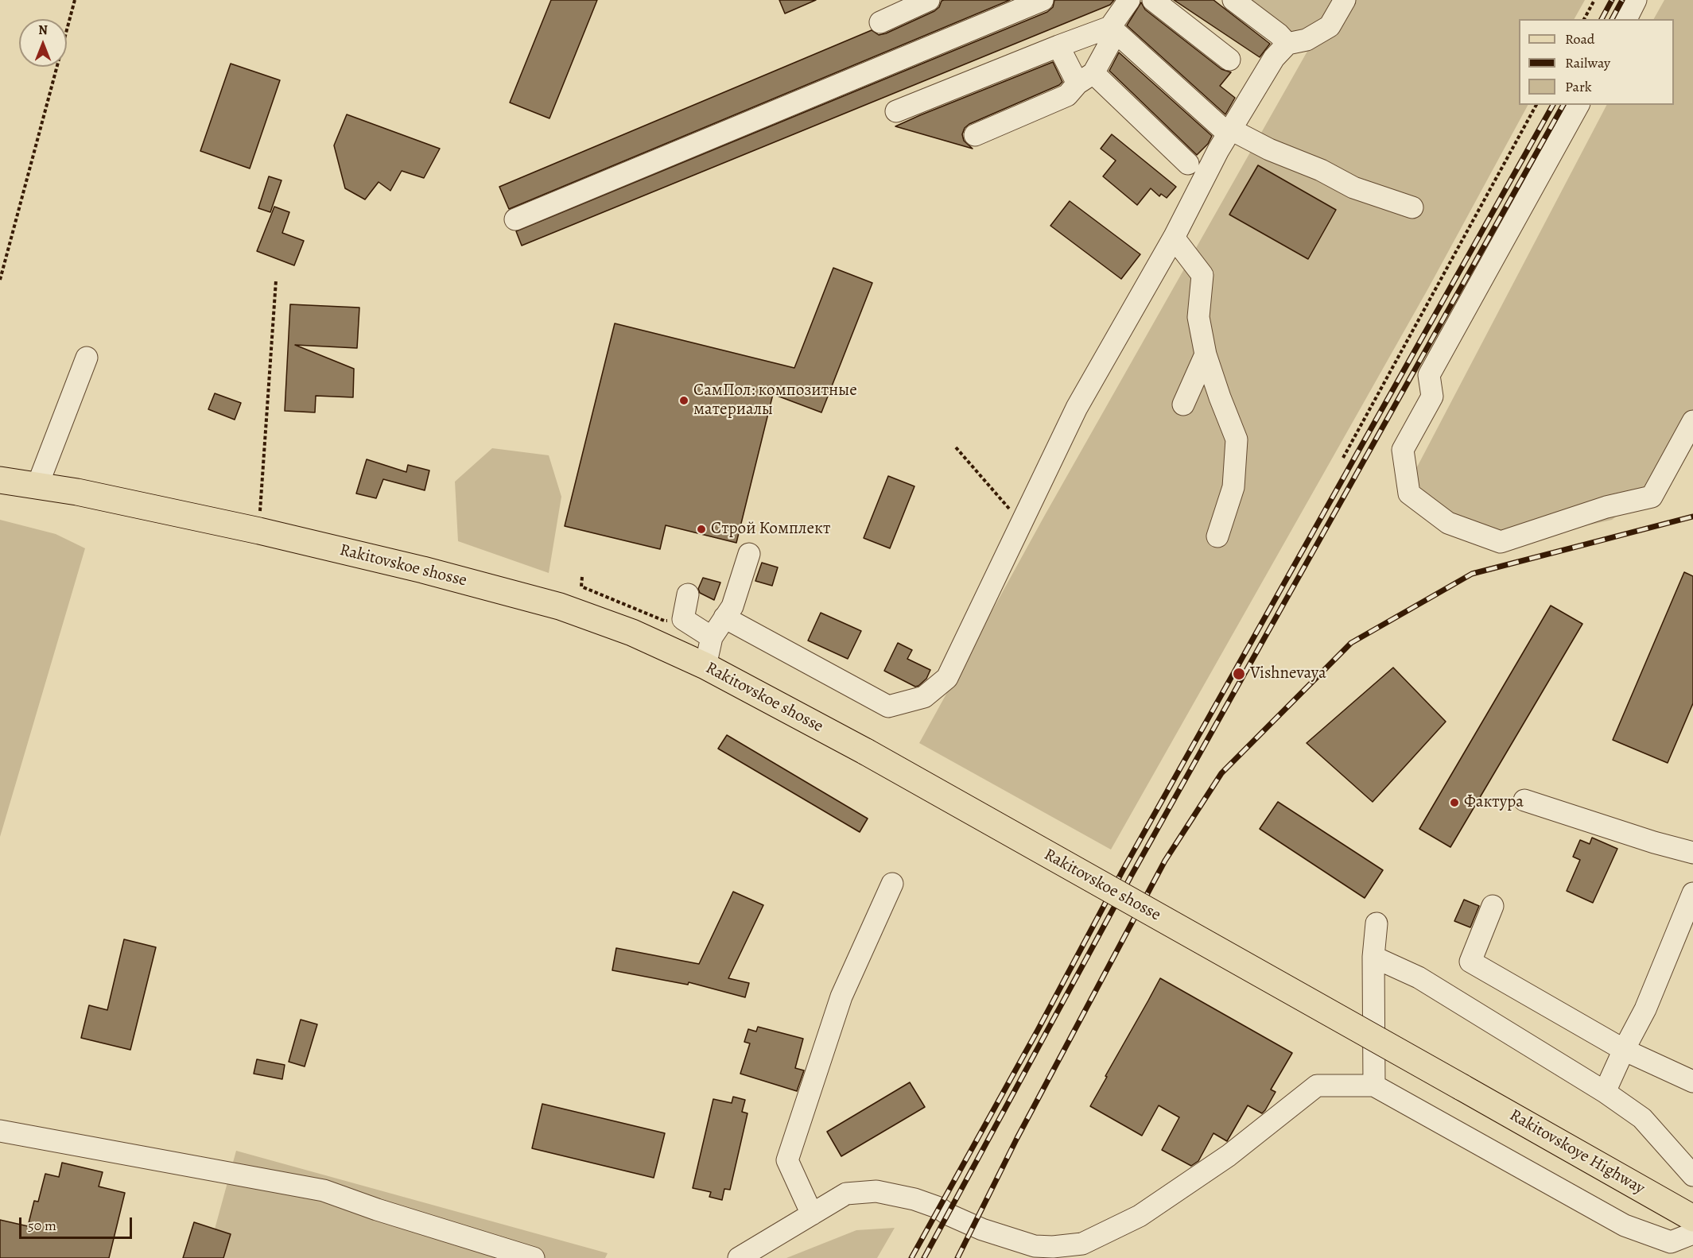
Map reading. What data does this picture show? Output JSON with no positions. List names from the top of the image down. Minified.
{"streets":{"main road":["Rakitovskoe shosse","Rakitovskoye Highway"]},"crossings":[["Rakitovskoe shosse","Rakitovskoye Highway"]],"places":["СамПол: композитные материалы","Строй Комплект","Vishnevaya","Фактура"],"legend":["Road","Railway","Park"],"scale_bar":"50 m","north":"top"}
